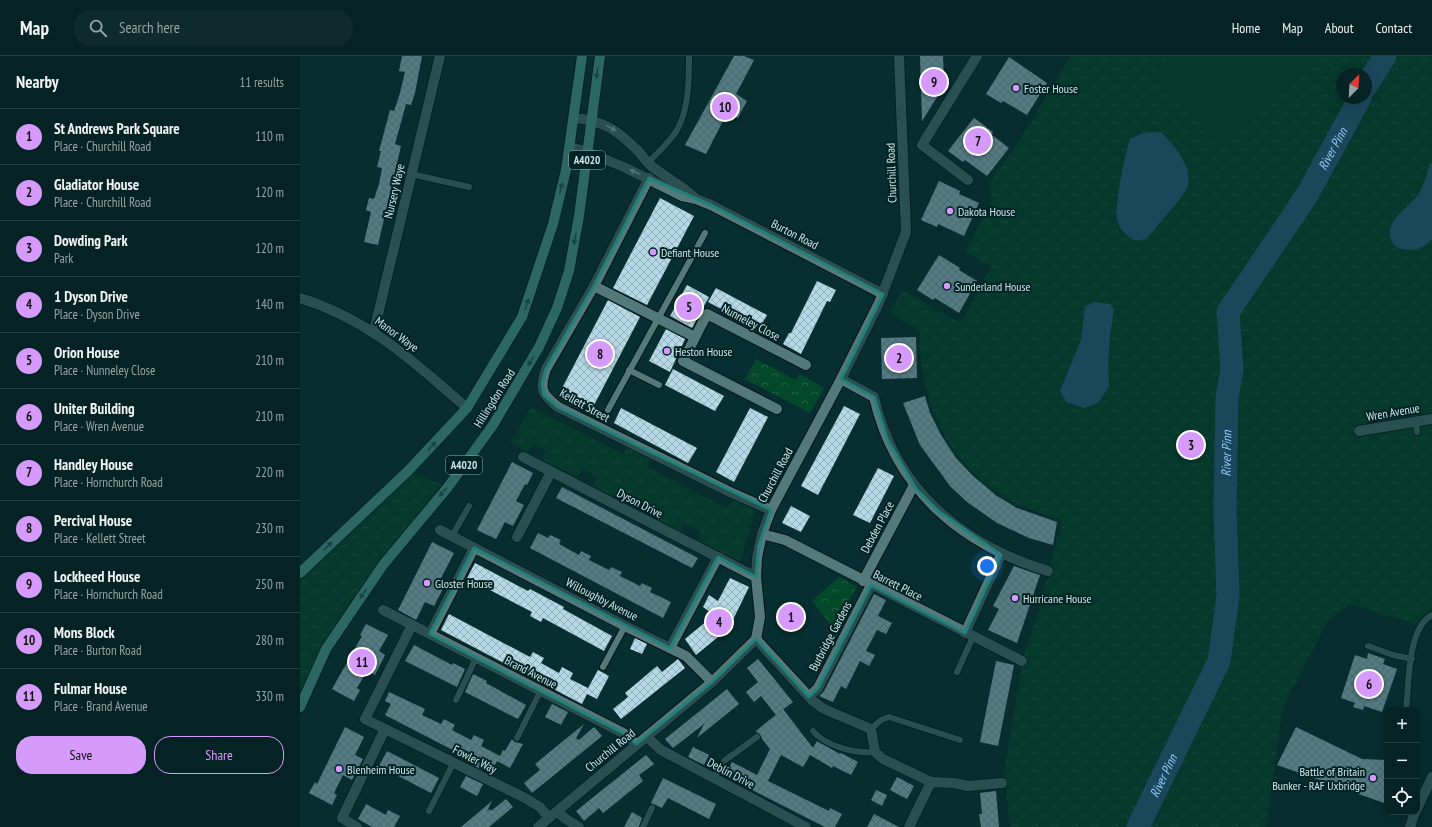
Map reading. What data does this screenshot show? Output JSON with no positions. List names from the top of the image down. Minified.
{"streets":{"main road":["A4020","Hillingdon Road"],"street":["Churchill Road","Nursery Waye","Burton Road","Nunneley Close","Manor Waye","Kellett Street","Wren Avenue","Dyson Drive","Debden Place","Barrett Place","Willoughby Avenue","Burbridge Gardens","Brand Avenue","Fowler Way","Deblin Drive"]},"crossings":[["Churchill Road","Burton Road"],["Churchill Road","Kellett Street"],["Churchill Road","Dyson Drive"],["Churchill Road","Barrett Place"],["Churchill Road","Willoughby Avenue"],["Churchill Road","Burbridge Gardens"],["Churchill Road","Brand Avenue"],["Churchill Road","Fowler Way"],["Churchill Road","Deblin Drive"],["Nursery Waye","Manor Waye"],["Burton Road","Hillingdon Road"],["Burton Road","Kellett Street"],["Manor Waye","Hillingdon Road"],["Debden Place","Barrett Place"],["Debden Place","Burbridge Gardens"],["Barrett Place","Burbridge Gardens"],["Brand Avenue","Fowler Way"]],"water":["River Pinn"],"places":["Foster House","Dakota House","Defiant House","Sunderland House","Heston House","Gloster House","Hurricane House","Blenheim House","Battle of Britain Bunker - RAF Uxbridge"],"north":"top right","page":{"header":"Map","search":"Search here","nav":["Home","Map","About","Contact"],"heading":["Nearby","11 results"],"pins":["9","10","7","5","8","2","3","1","4","11","6"],"list":[{"mark":"1","name":"St Andrews Park Square","note":"Place · Churchill Road","value":"110 m"},{"mark":"2","name":"Gladiator House","note":"Place · Churchill Road","value":"120 m"},{"mark":"3","name":"Dowding Park","note":"Park","value":"120 m"},{"mark":"4","name":"1 Dyson Drive","note":"Place · Dyson Drive","value":"140 m"},{"mark":"5","name":"Orion House","note":"Place · Nunneley Close","value":"210 m"},{"mark":"6","name":"Uniter Building","note":"Place · Wren Avenue","value":"210 m"},{"mark":"7","name":"Handley House","note":"Place · Hornchurch Road","value":"220 m"},{"mark":"8","name":"Percival House","note":"Place · Kellett Street","value":"230 m"},{"mark":"9","name":"Lockheed House","note":"Place · Hornchurch Road","value":"250 m"},{"mark":"10","name":"Mons Block","note":"Place · Burton Road","value":"280 m"},{"mark":"11","name":"Fulmar House","note":"Place · Brand Avenue","value":"330 m"}],"map_buttons":["+","−"],"buttons":["Save","Share"]}}
